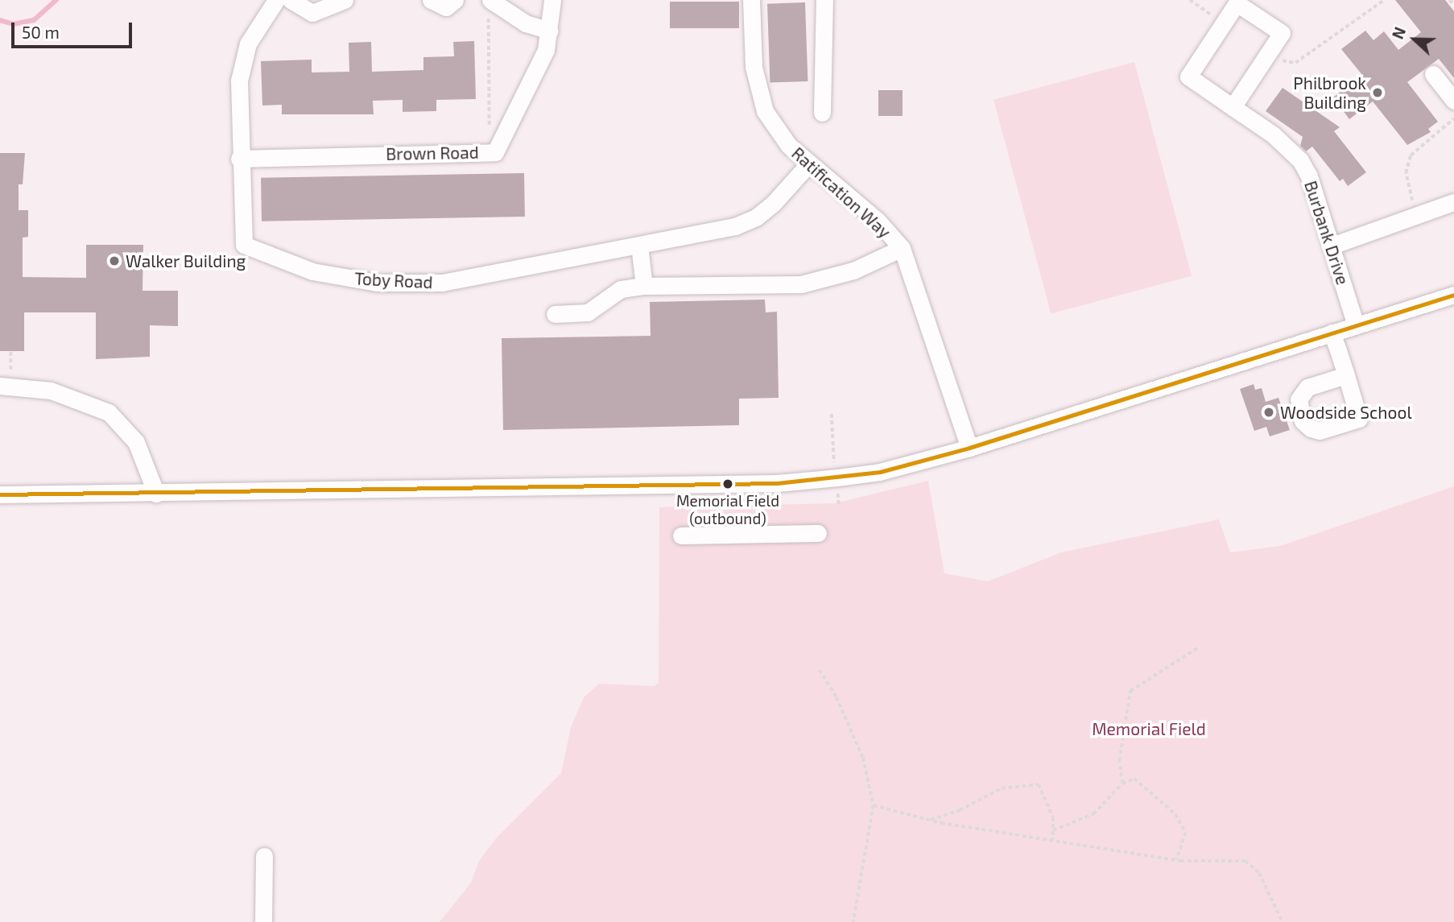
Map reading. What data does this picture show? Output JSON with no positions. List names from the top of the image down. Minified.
{"streets":{"street":["Brown Road","Ratification Way","Burbank Drive","Toby Road"]},"crossings":[["Brown Road","Toby Road"],["Ratification Way","Toby Road"]],"parks":["Memorial Field"],"places":["Philbrook Building","Walker Building","Woodside School","Memorial Field (outbound)"],"scale_bar":"50 m","north":"left"}
